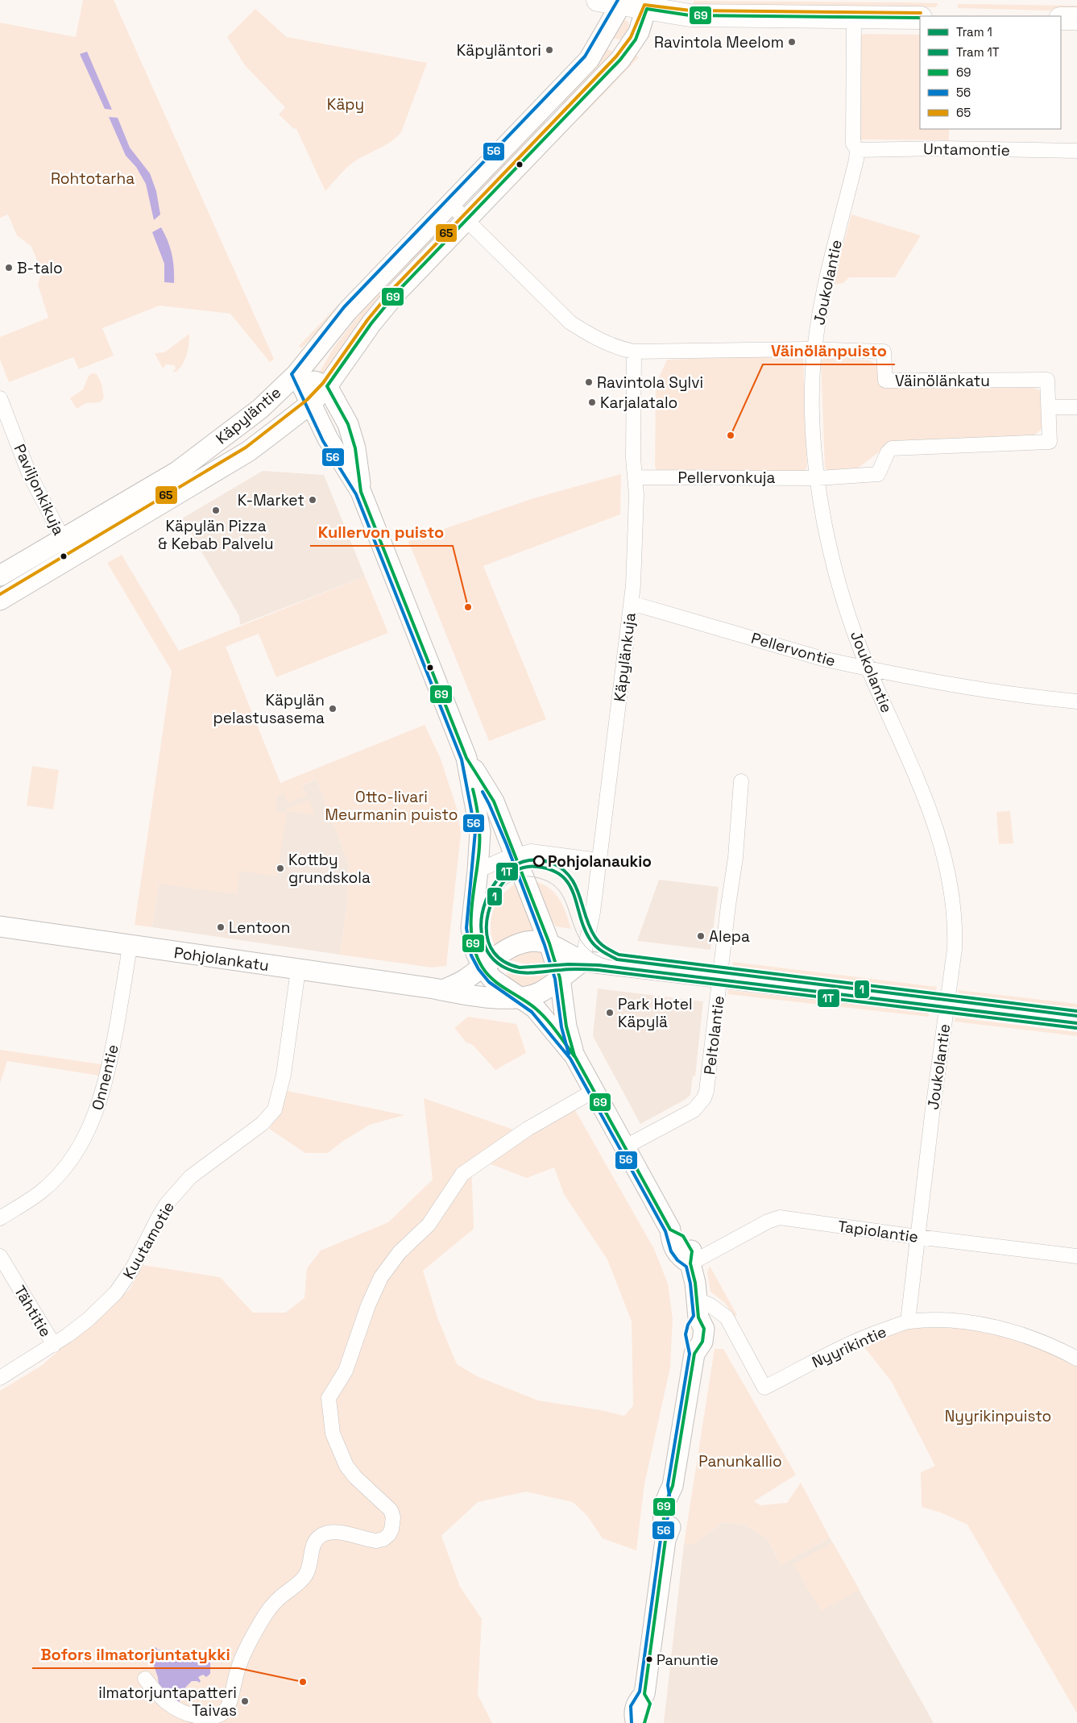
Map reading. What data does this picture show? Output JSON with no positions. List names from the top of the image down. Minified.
{"streets":{"main road":["Käpyläntie","Pohjolankatu"],"street":["Untamontie","Joukolantie","Väinölänkatu","Pellervonkuja","Paviljonkikuja","Pellervontie","Käpylänkuja","Peltolantie","Onnentie","Tapiolantie","Kuutamotie","Tähtitie","Nyyrikintie"]},"crossings":[["Untamontie","Joukolantie"],["Joukolantie","Väinölänkatu"],["Joukolantie","Pellervonkuja"],["Joukolantie","Pellervontie"],["Joukolantie","Tapiolantie"],["Joukolantie","Nyyrikintie"],["Väinölänkatu","Pellervonkuja"],["Käpyläntie","Paviljonkikuja"],["Pellervonkuja","Käpylänkuja"],["Pellervontie","Käpylänkuja"],["Käpylänkuja","Pohjolankatu"],["Pohjolankatu","Onnentie"],["Pohjolankatu","Kuutamotie"],["Kuutamotie","Tähtitie"]],"parks":["Käpy","Rohtotarha","Otto-Iivari Meurmanin puisto","Nyyrikinpuisto","Panunkallio"],"places":["Ravintola Meelom","Käpyläntori","B-talo","Ravintola Sylvi","Karjalatalo","Väinölänpuisto","K-Market","Käpylän Pizza & Kebab Palvelu","Kullervon puisto","Käpylän pelastusasema","Pohjolanaukio","Kottby grundskola","Lentoon","Alepa","Park Hotel Käpylä","Panuntie","Bofors ilmatorjuntatykki","ilmatorjuntapatteri Taivas"],"lines":["transit line 56","transit line 65","transit line 69","tram line 1T","tram line 1"],"legend":["Tram 1","Tram 1T","69","56","65"]}
